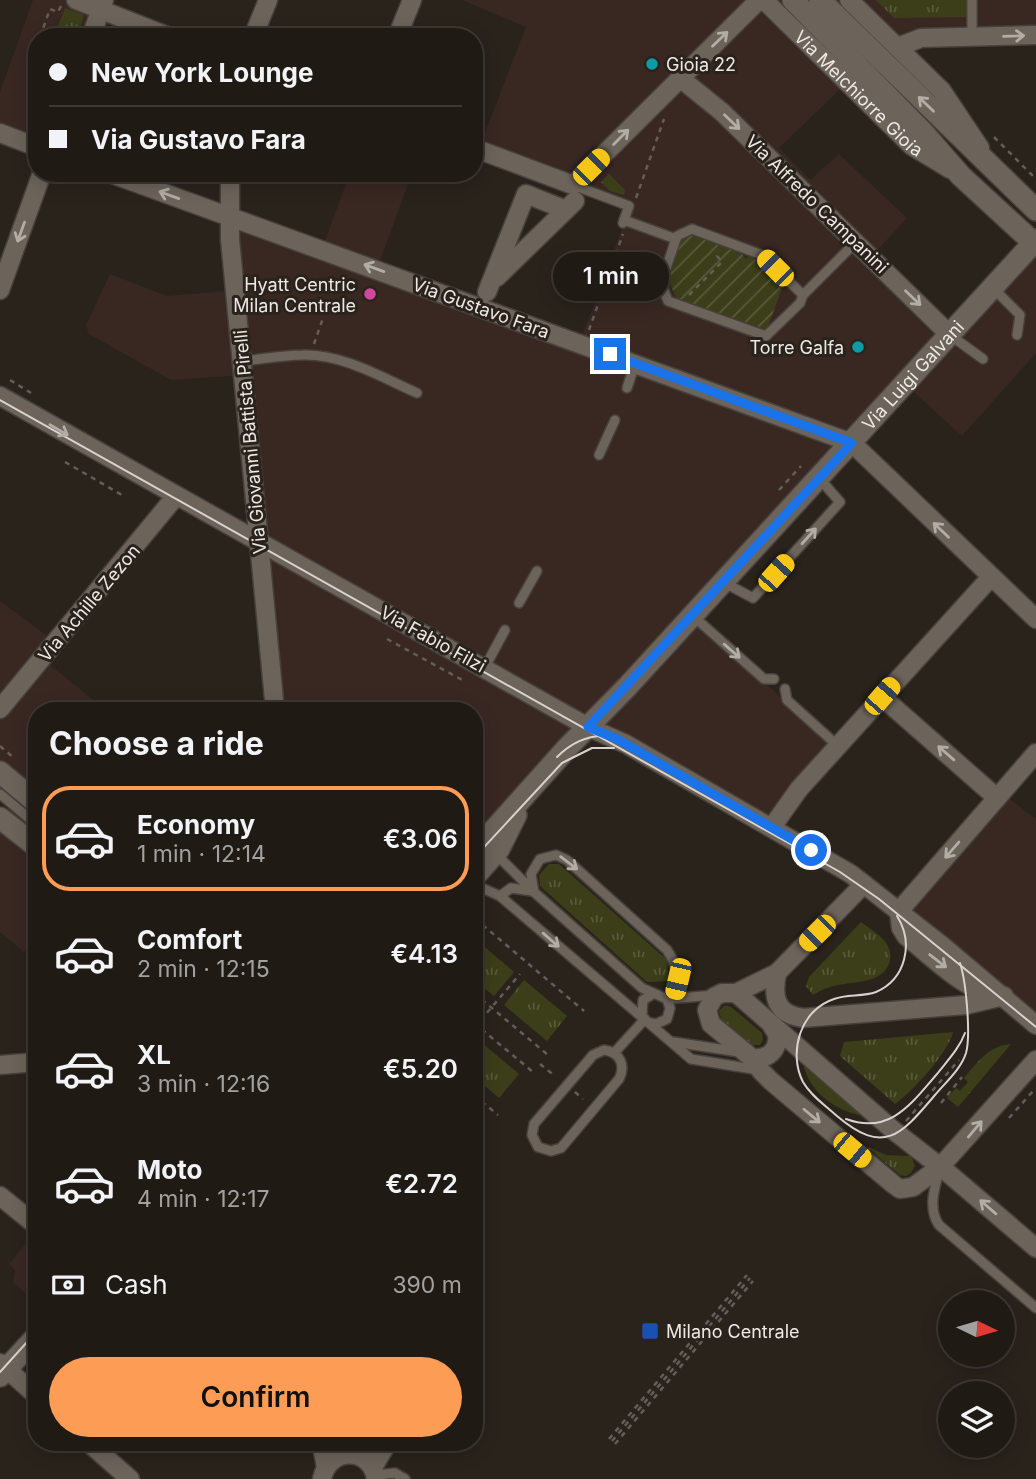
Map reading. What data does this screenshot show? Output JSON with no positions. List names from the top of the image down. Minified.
{"streets":{"street":["Via Melchiorre Gioia","Via Alfredo Campanini","Via Gustavo Fara","Via Luigi Galvani","Via Giovanni Battista Pirelli","Via Achille Zezon","Via Fabio Filzi"]},"crossings":[["Via Melchiorre Gioia","Via Luigi Galvani"],["Via Alfredo Campanini","Via Luigi Galvani"],["Via Gustavo Fara","Via Luigi Galvani"],["Via Gustavo Fara","Via Giovanni Battista Pirelli"],["Via Luigi Galvani","Via Fabio Filzi"],["Via Giovanni Battista Pirelli","Via Fabio Filzi"],["Via Achille Zezon","Via Fabio Filzi"]],"one_way":["Via Alfredo Campanini","Via Gustavo Fara"],"places":{"other":["Gioia 22","Hyatt Centric Milan Centrale","Torre Galfa"],"transit":["Milano Centrale"]},"north":"right","page":{"banner":["New York Lounge","Via Gustavo Fara"],"bubble":"1 min","heading":"Choose a ride","list":[{"name":"Economy","note":"1 min · 12:14","value":"€3.06"},{"name":"Comfort","note":"2 min · 12:15","value":"€4.13"},{"name":"XL","note":"3 min · 12:16","value":"€5.20"},{"name":"Moto","note":"4 min · 12:17","value":"€2.72"}],"pay":["Cash","390 m"],"buttons":"Confirm"}}
